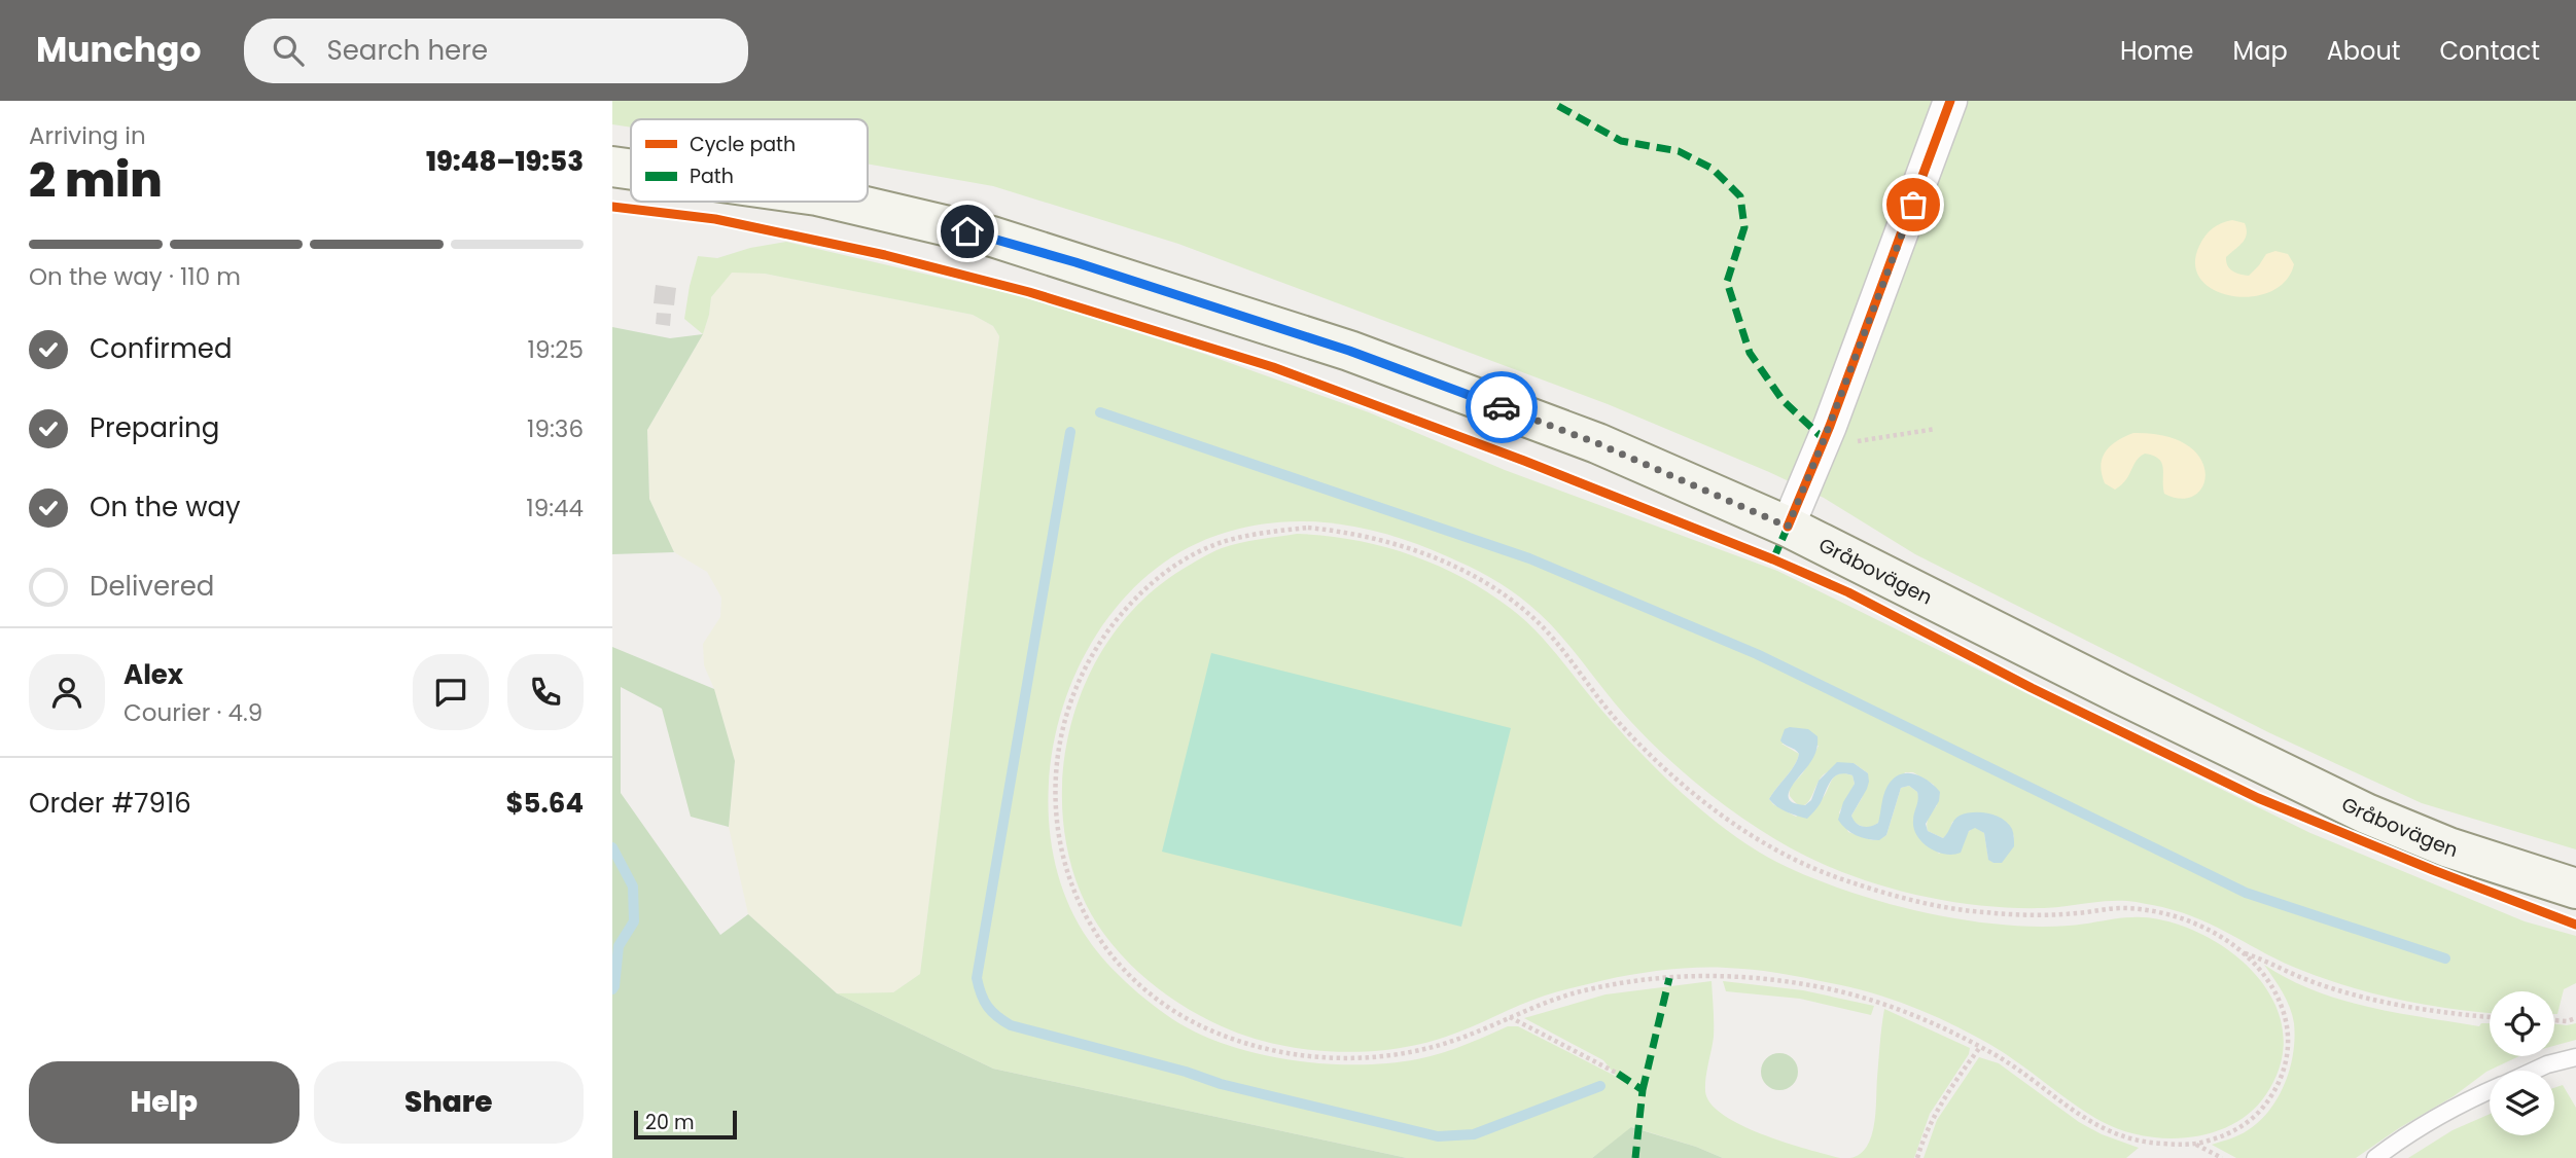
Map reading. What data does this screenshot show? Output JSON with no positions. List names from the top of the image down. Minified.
{"streets":{"main road":["Gråbovägen"]},"legend":["Cycle path","Path"],"scale_bar":"20 m","page":{"header":"Munchgo","search":"Search here","nav":["Home","Map","About","Contact"],"heading":["2 min","Arriving in","19:48–19:53"],"panel":["Alex","Courier · 4.9","Order #7916","$5.64"],"bar":"On the way · 110 m","list":[["Confirmed","19:25"],["Preparing","19:36"],["On the way","19:44"],"Delivered"],"buttons":["Help","Share"],"scale":"20 m"}}
